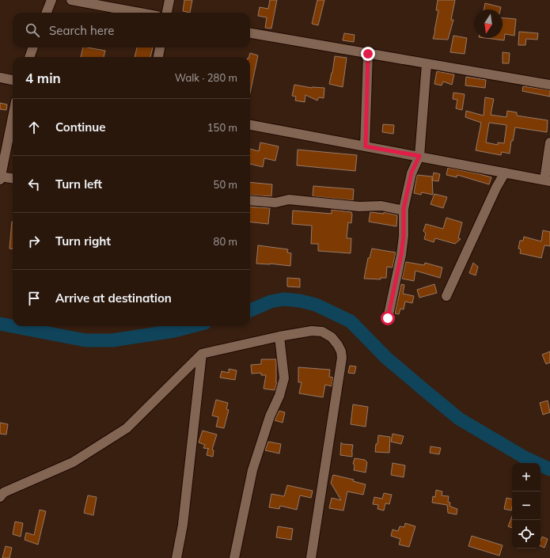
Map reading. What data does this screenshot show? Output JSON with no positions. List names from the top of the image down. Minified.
{"north":"bottom","page":{"search":"Search here","heading":["4 min","Walk · 280 m"],"list":[["Continue","150 m"],["Turn left","50 m"],["Turn right","80 m"],"Arrive at destination"],"map_buttons":["+","−"]}}
